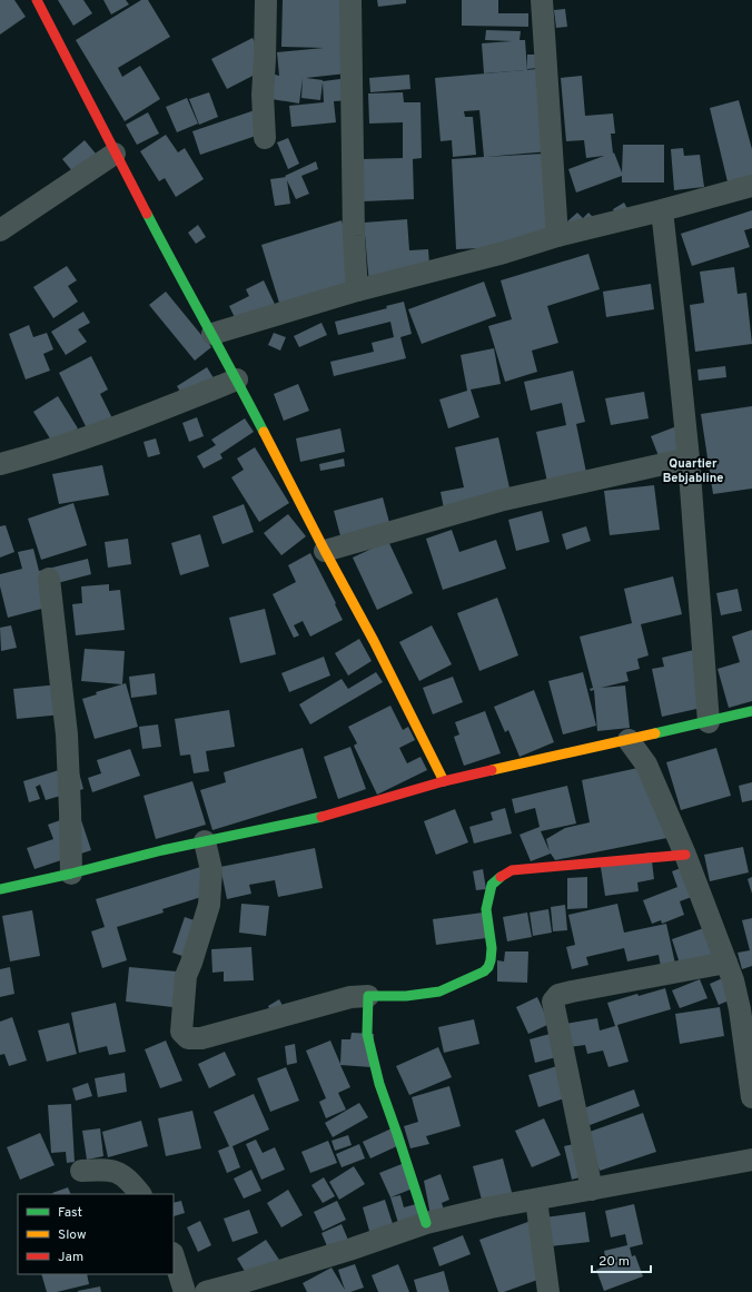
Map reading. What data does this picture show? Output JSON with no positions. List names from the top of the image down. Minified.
{"districts":["Quartier Bebjabline"],"legend":["Fast","Slow","Jam"],"scale_bar":"20 m"}
